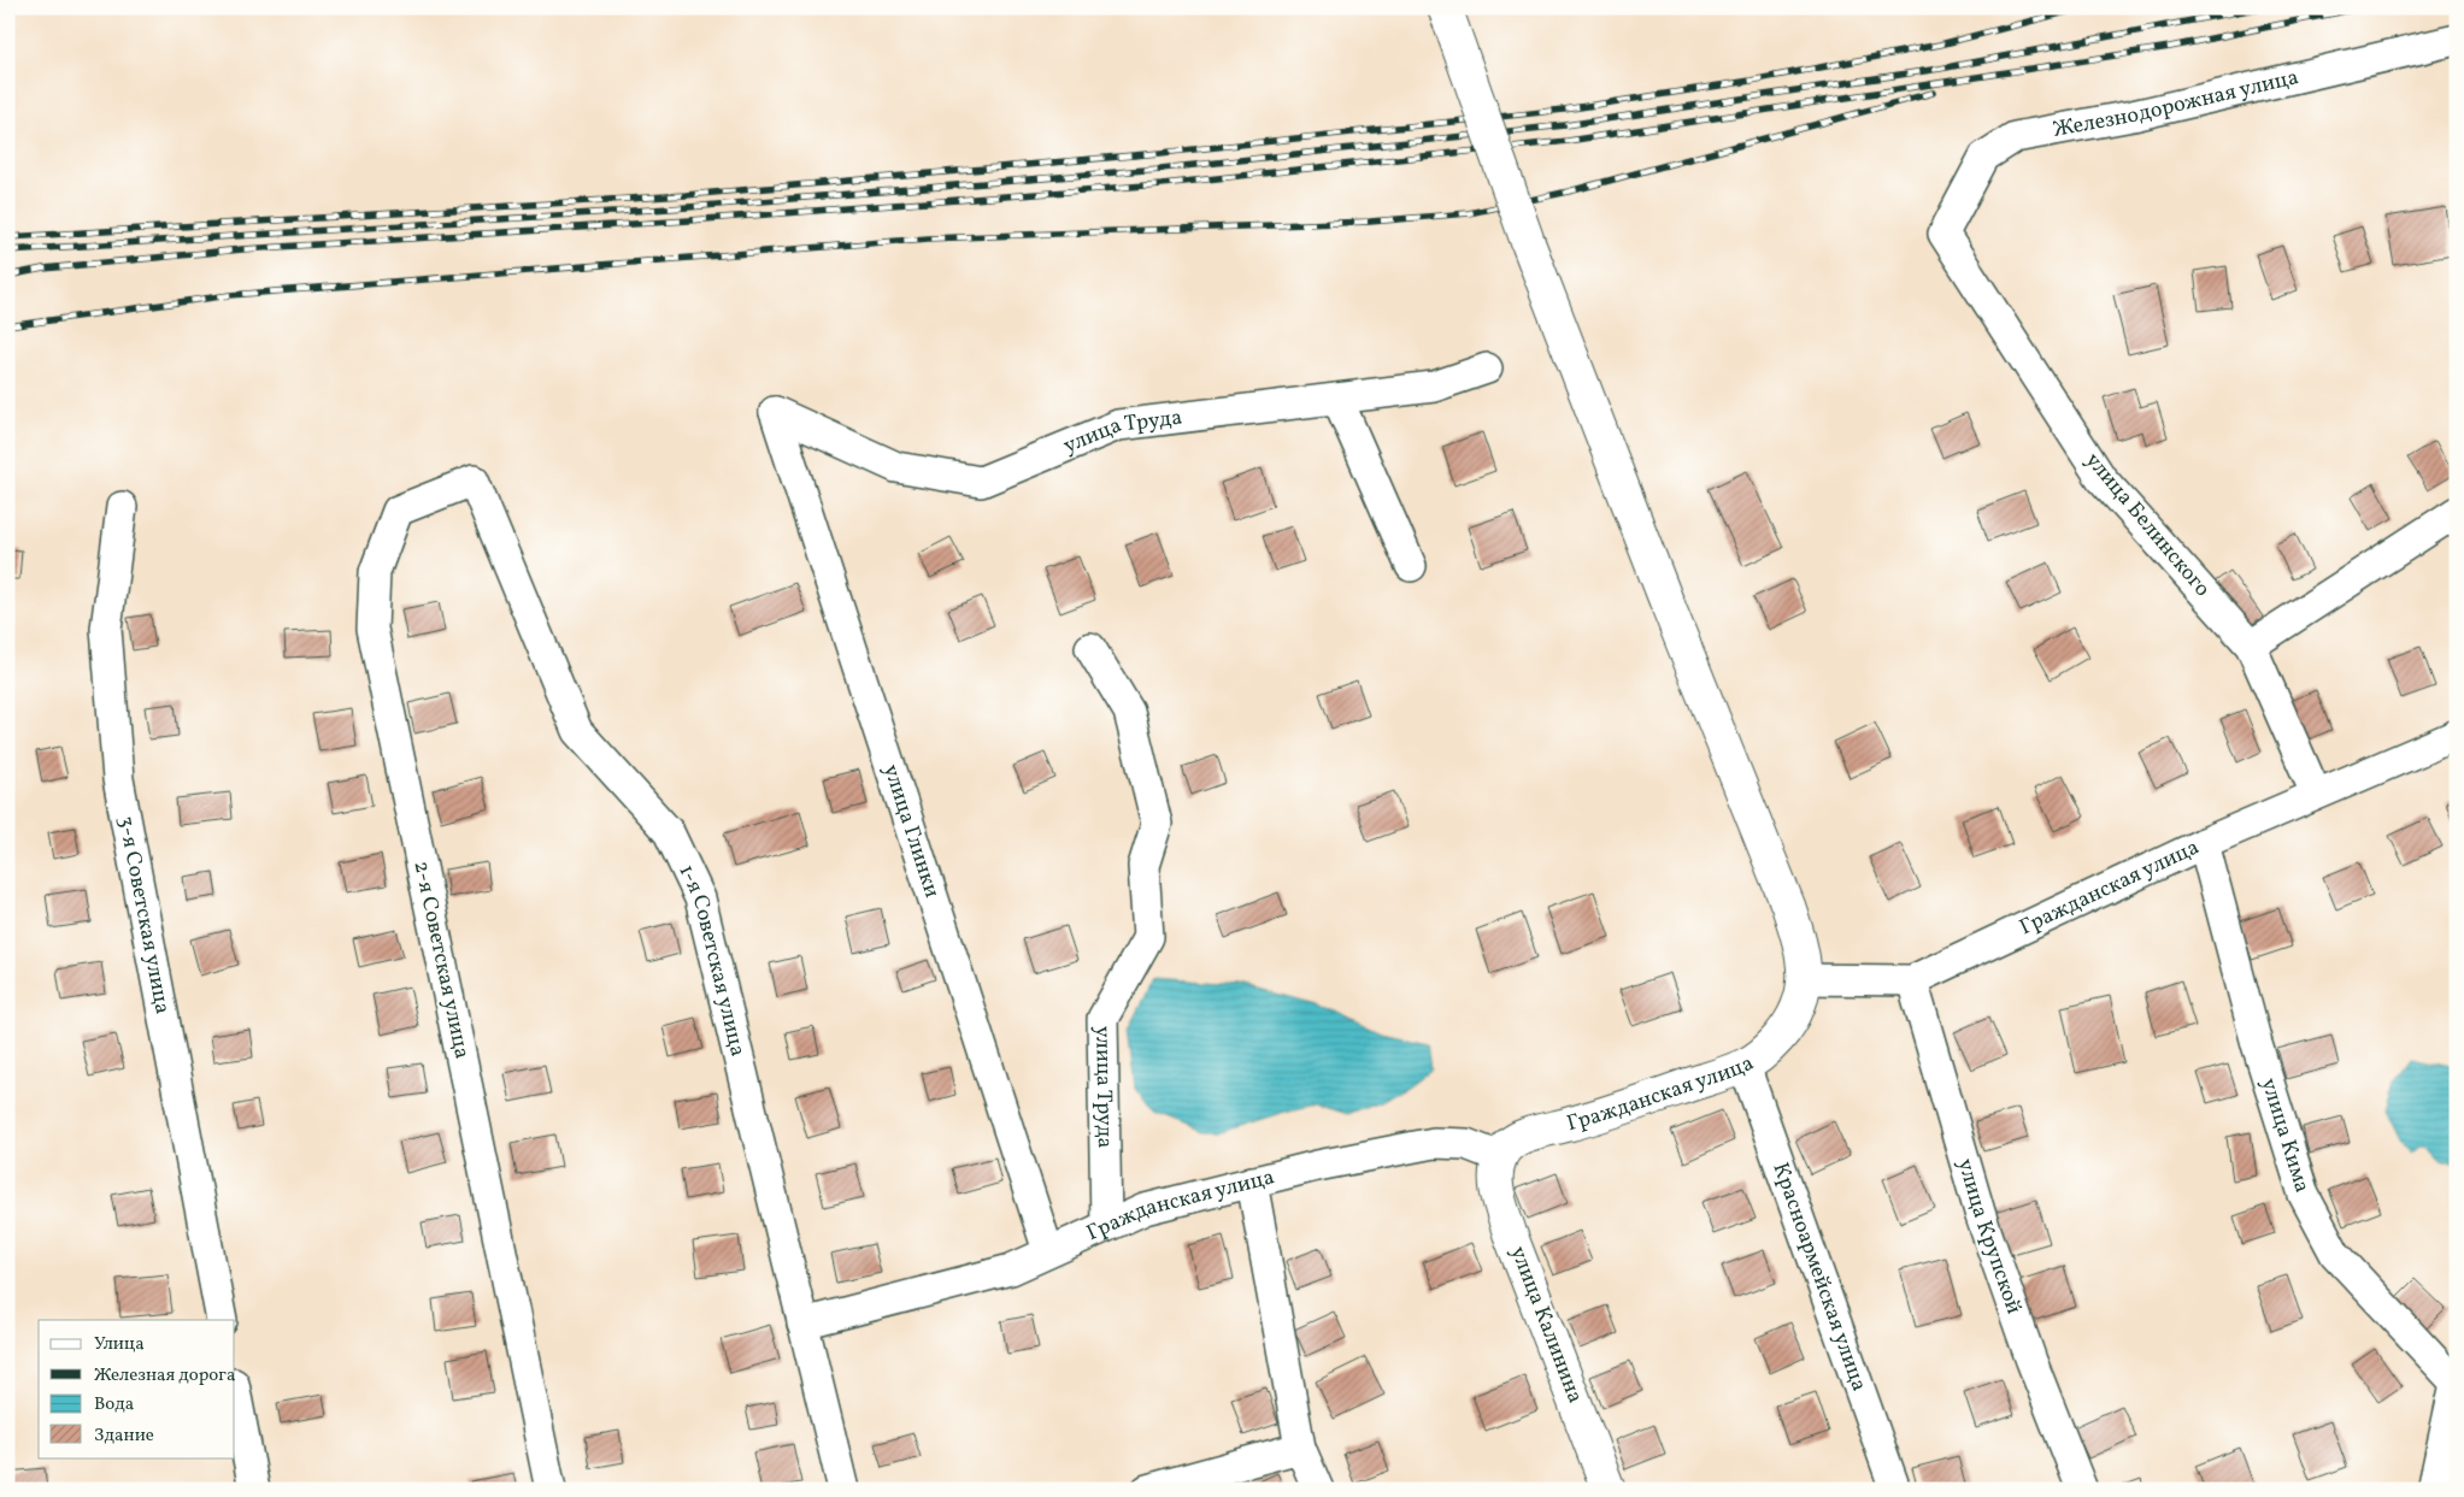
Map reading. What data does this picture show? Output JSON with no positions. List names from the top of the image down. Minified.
{"streets":{"main road":["Гражданская улица","улица Калинина"],"street":["Железнодорожная улица","улица Труда","улица Белинского","улица Глинки","3-я Советская улица","2-я Советская улица","1-я Советская улица","улица Кима","улица Крупской","Красноармейская улица"]},"crossings":[["Железнодорожная улица","улица Белинского"],["улица Труда","улица Глинки"],["улица Труда","Гражданская улица"],["улица Белинского","Гражданская улица"],["улица Глинки","Гражданская улица"],["Гражданская улица","1-я Советская улица"],["Гражданская улица","улица Кима"],["Гражданская улица","улица Крупской"],["Гражданская улица","Красноармейская улица"],["Гражданская улица","улица Калинина"],["2-я Советская улица","1-я Советская улица"]],"legend":["Улица","Железная дорога","Вода","Здание"]}
